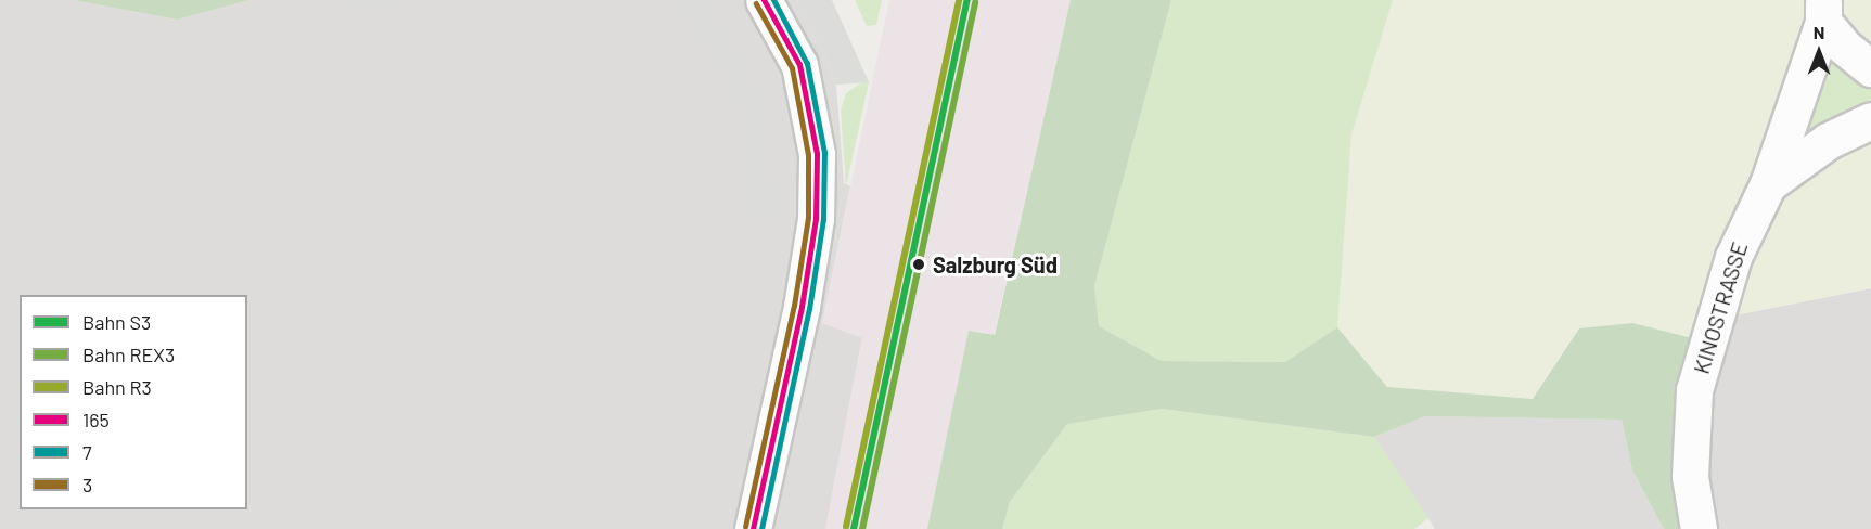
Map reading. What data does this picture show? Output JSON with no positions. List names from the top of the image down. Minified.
{"streets":{"street":["KINOSTRASSE"]},"places":["Salzburg Süd"],"lines":["rail line S3","rail line R3","transit line 165","transit line 7","rail line REX3","transit line 3"],"legend":["Bahn S3","Bahn REX3","Bahn R3","165","7","3"],"north":"top"}
